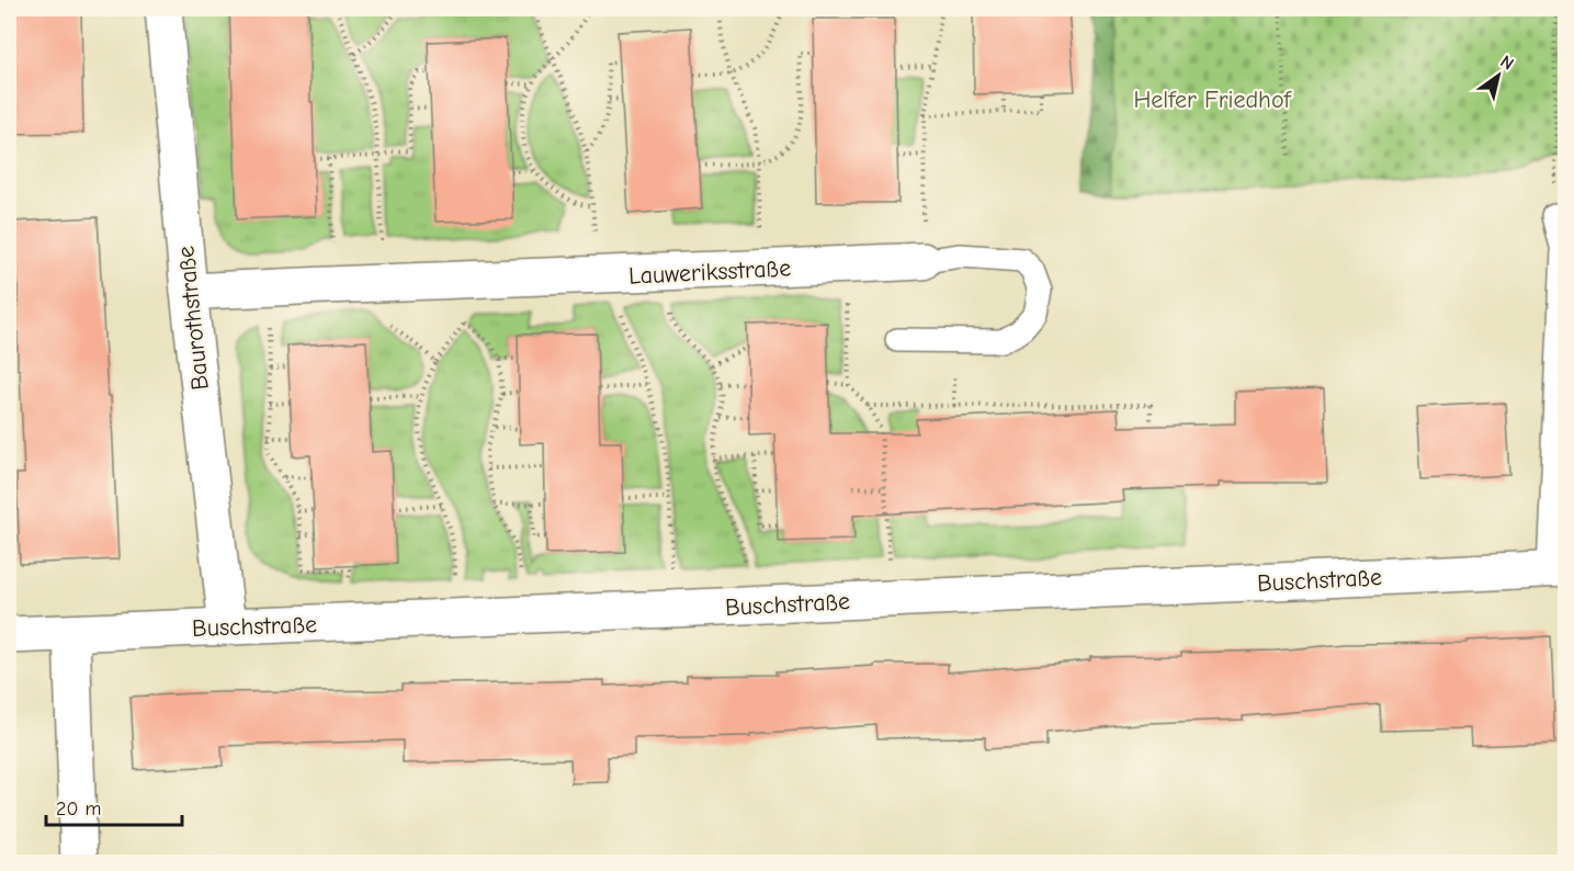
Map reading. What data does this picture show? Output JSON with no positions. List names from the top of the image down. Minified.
{"streets":{"street":["Lauweriksstraße","Baurothstraße","Buschstraße"]},"crossings":[["Lauweriksstraße","Baurothstraße"],["Baurothstraße","Buschstraße"]],"parks":["Helfer Friedhof"],"scale_bar":"20 m","north":"top right"}
